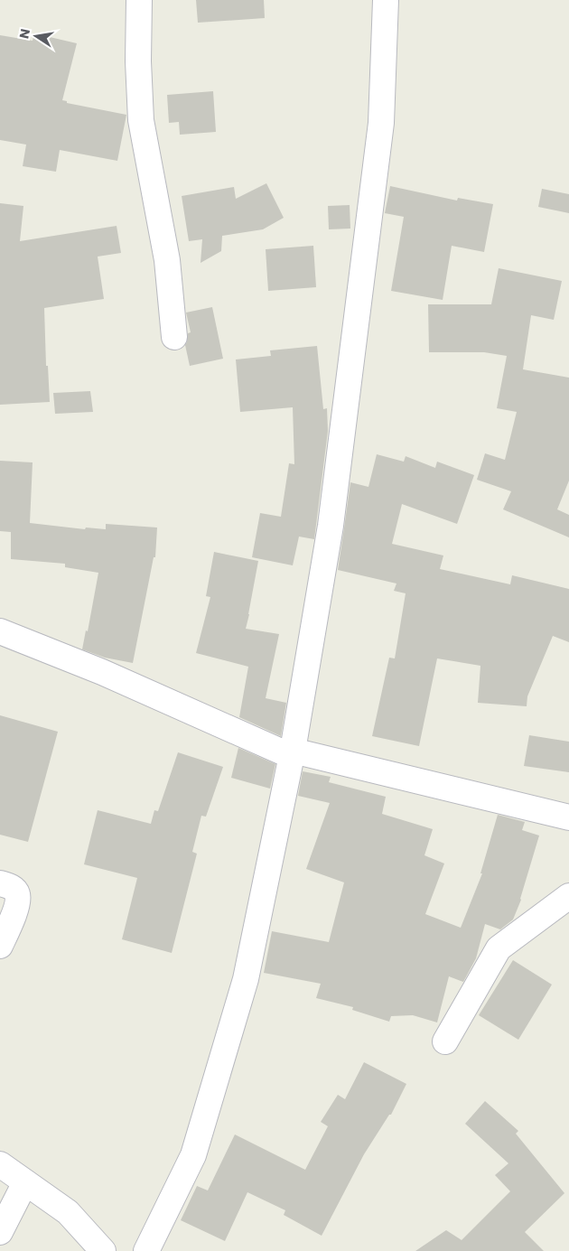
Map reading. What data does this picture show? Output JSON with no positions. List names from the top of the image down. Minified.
{"north":"left"}
